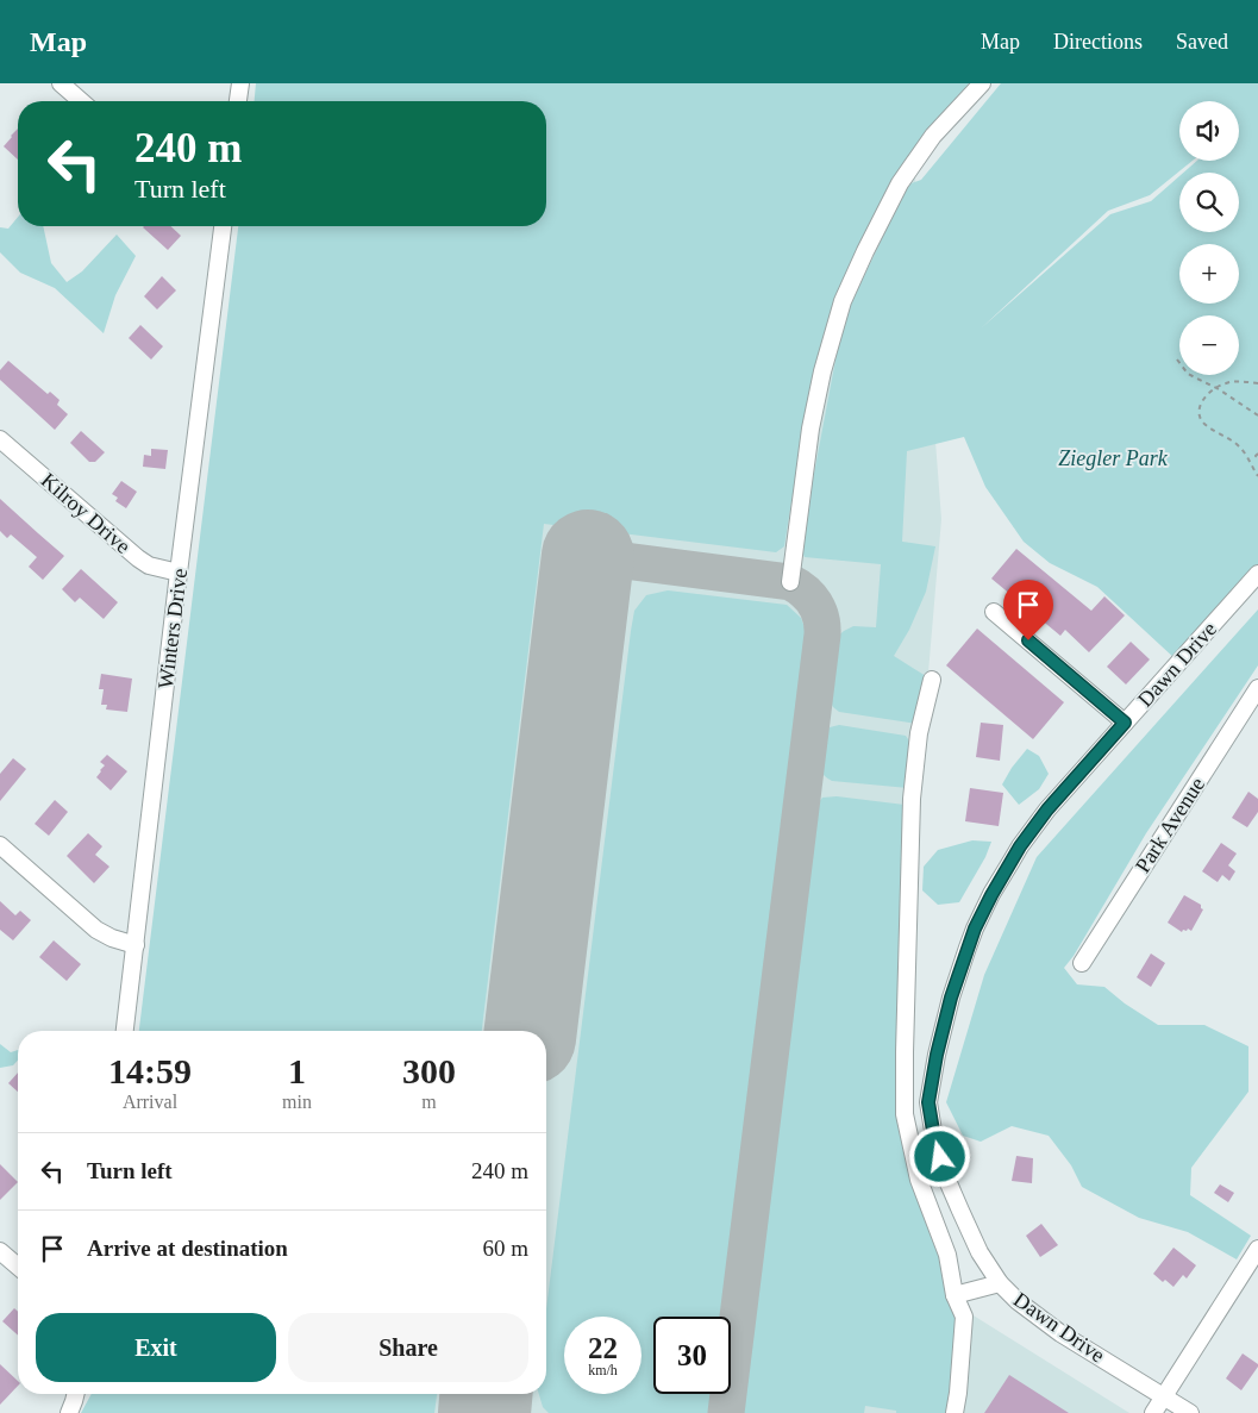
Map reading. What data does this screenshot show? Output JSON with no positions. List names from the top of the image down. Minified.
{"streets":{"street":["Kilroy Drive","Winters Drive","Dawn Drive","Park Avenue"]},"crossings":[["Kilroy Drive","Winters Drive"]],"parks":["Ziegler Park"],"page":{"header":"Map","nav":["Map","Directions","Saved"],"map_buttons":["+","−"],"turn":["240 m","Turn left"],"eta":["14:59","Arrival","1","min","300","m"],"list":[{"name":"Turn left","value":"240 m"},{"name":"Arrive at destination","value":"60 m"}],"buttons":["Exit","Share"],"speed":"22 km/h","limit":"30"}}
